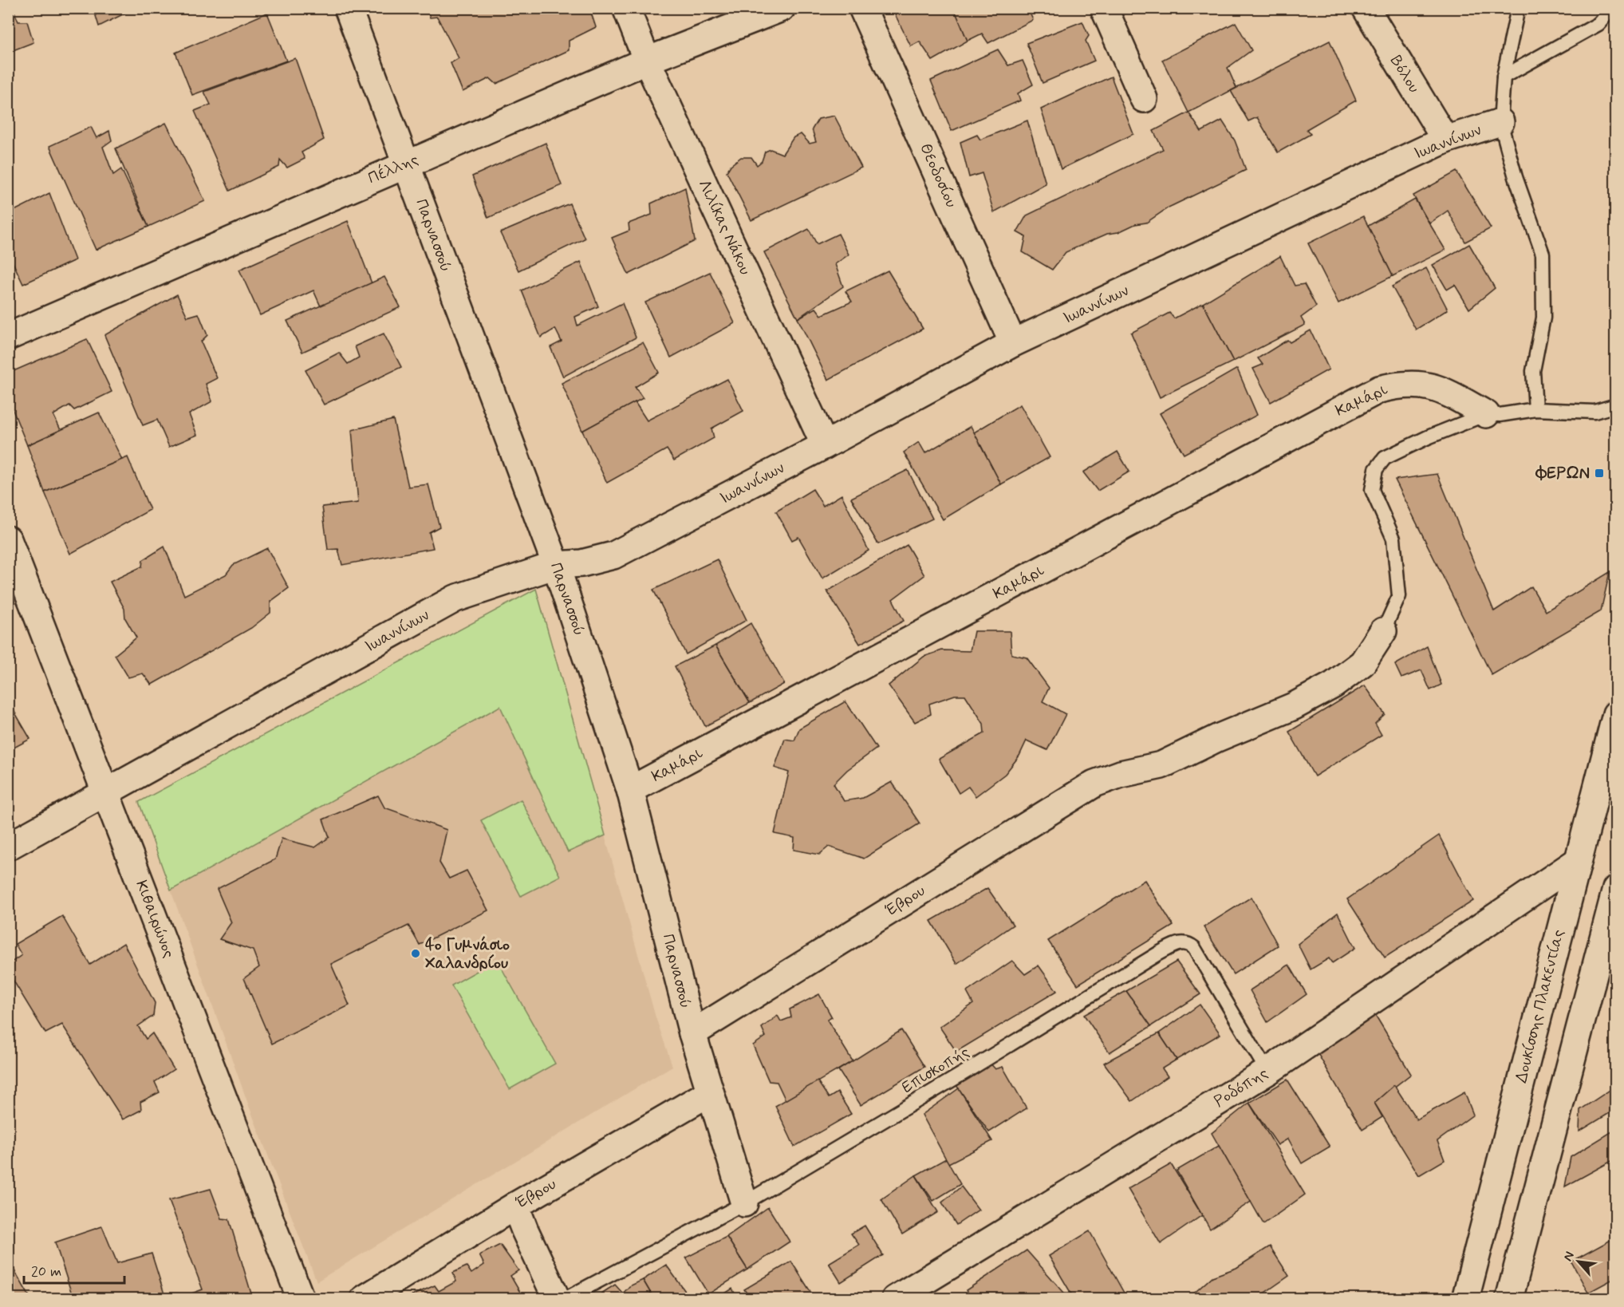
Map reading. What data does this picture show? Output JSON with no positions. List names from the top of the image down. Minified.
{"streets":{"street":["Βόλου","Ιωαννίνων","Πέλλης","Θεοδοσίου","Λιλίκας Νάκου","Παρνασσού","Καμάρι","Έβρου","Κιθαιρώνος","Δουκίσσης Πλακεντίας","Ροδόπης"],"lane":["Επισκοπής"]},"crossings":[["Βόλου","Ιωαννίνων"],["Ιωαννίνων","Θεοδοσίου"],["Ιωαννίνων","Λιλίκας Νάκου"],["Ιωαννίνων","Παρνασσού"],["Ιωαννίνων","Κιθαιρώνος"],["Πέλλης","Λιλίκας Νάκου"],["Πέλλης","Παρνασσού"],["Παρνασσού","Καμάρι"],["Παρνασσού","Έβρου"],["Παρνασσού","Επισκοπής"],["Δουκίσσης Πλακεντίας","Ροδόπης"],["Επισκοπής","Ροδόπης"]],"places":{"transit":["ΦΕΡΩΝ"],"other":["4ο Γυμνάσιο Χαλανδρίου"]},"scale_bar":"20 m","north":"top left"}
